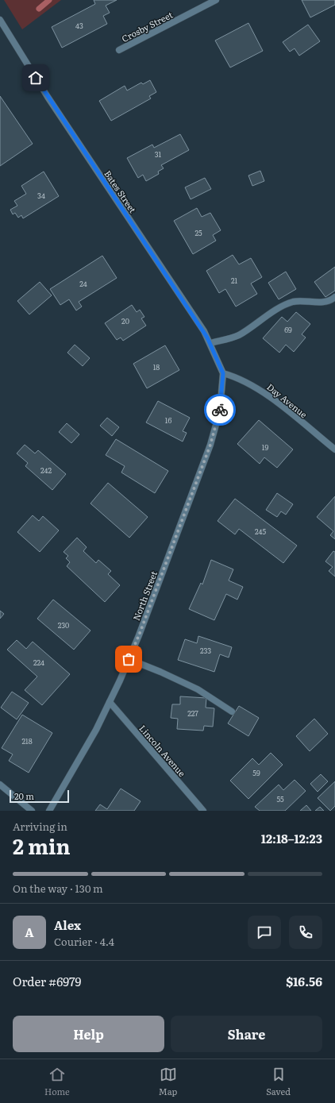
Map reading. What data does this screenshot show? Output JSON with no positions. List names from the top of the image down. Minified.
{"streets":{"street":["Crosby Street","Bates Street","Day Avenue","North Street","Lincoln Avenue"]},"crossings":[["Bates Street","Day Avenue"],["Bates Street","North Street"],["Day Avenue","North Street"],["North Street","Lincoln Avenue"]],"house_numbers":["43","31","34","25","21","24","20","69","18","16","19","242","245","230","233","224","227","218","59","55"],"scale_bar":"20 m","page":{"scale":"20 m","heading":["2 min","Arriving in","12:18–12:23"],"panel":["Alex","Courier · 4.4","Order #6979","$16.56"],"bar":"On the way · 130 m","round":"A","buttons":["Help","Share"],"tabs":["Home","Map","Saved"]}}
